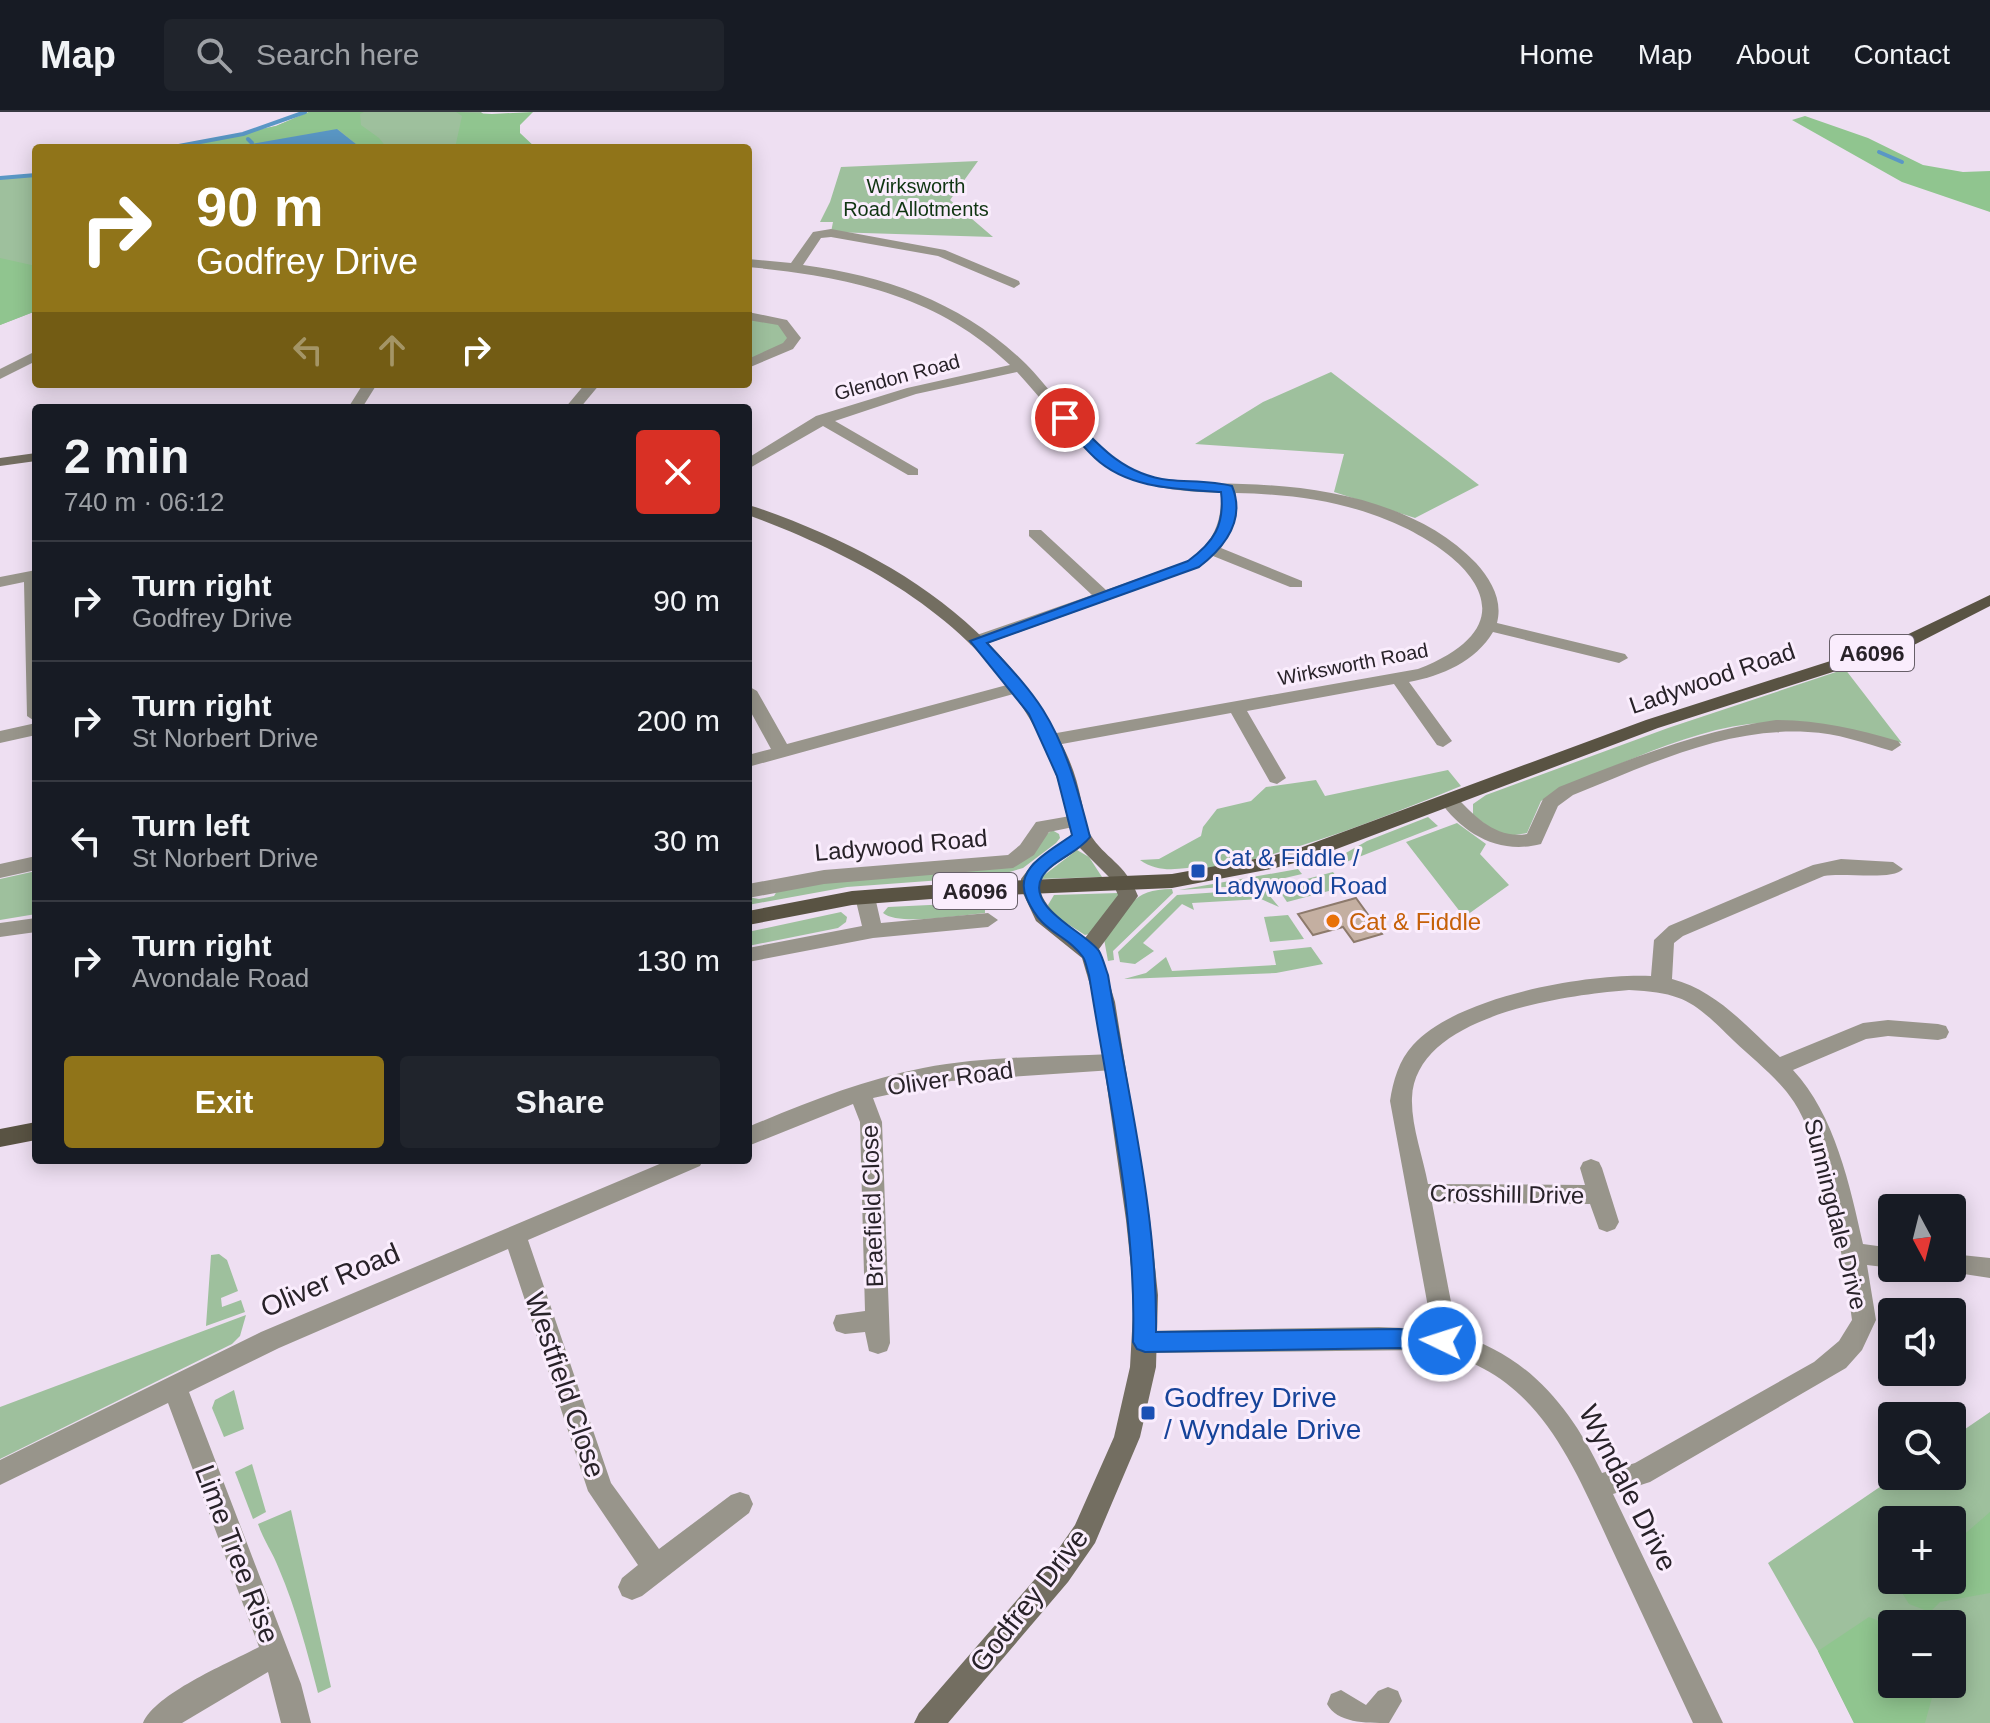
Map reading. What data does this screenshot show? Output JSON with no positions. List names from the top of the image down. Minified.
{"streets":{"main road":["A6096","Ladywood Road"],"street":["Glendon Road","Wirksworth Road","Oliver Road","Crosshill Drive","Braefield Close","Sunningdale Drive","Westfield Close","Wyndale Drive","Lime Tree Rise","Godfrey Drive"]},"crossings":[["Oliver Road","Braefield Close"],["Oliver Road","Westfield Close"],["Oliver Road","Lime Tree Rise"],["Oliver Road","Godfrey Drive"],["Crosshill Drive","Sunningdale Drive"],["Sunningdale Drive","Wyndale Drive"],["Wyndale Drive","Godfrey Drive"]],"parks":["Wirksworth Road Allotments"],"places":{"transit":["Cat & Fiddle / Ladywood Road","Godfrey Drive / Wyndale Drive"],"other":["Cat & Fiddle"]},"north":"bottom","page":{"header":"Map","search":"Search here","nav":["Home","Map","About","Contact"],"turn":["90 m","Godfrey Drive"],"heading":["2 min","740 m · 06:12"],"list":[{"name":"Turn right","note":"Godfrey Drive","value":"90 m"},{"name":"Turn right","note":"St Norbert Drive","value":"200 m"},{"name":"Turn left","note":"St Norbert Drive","value":"30 m"},{"name":"Turn right","note":"Avondale Road","value":"130 m"}],"buttons":["Exit","Share"],"map_buttons":["+","−"]}}
